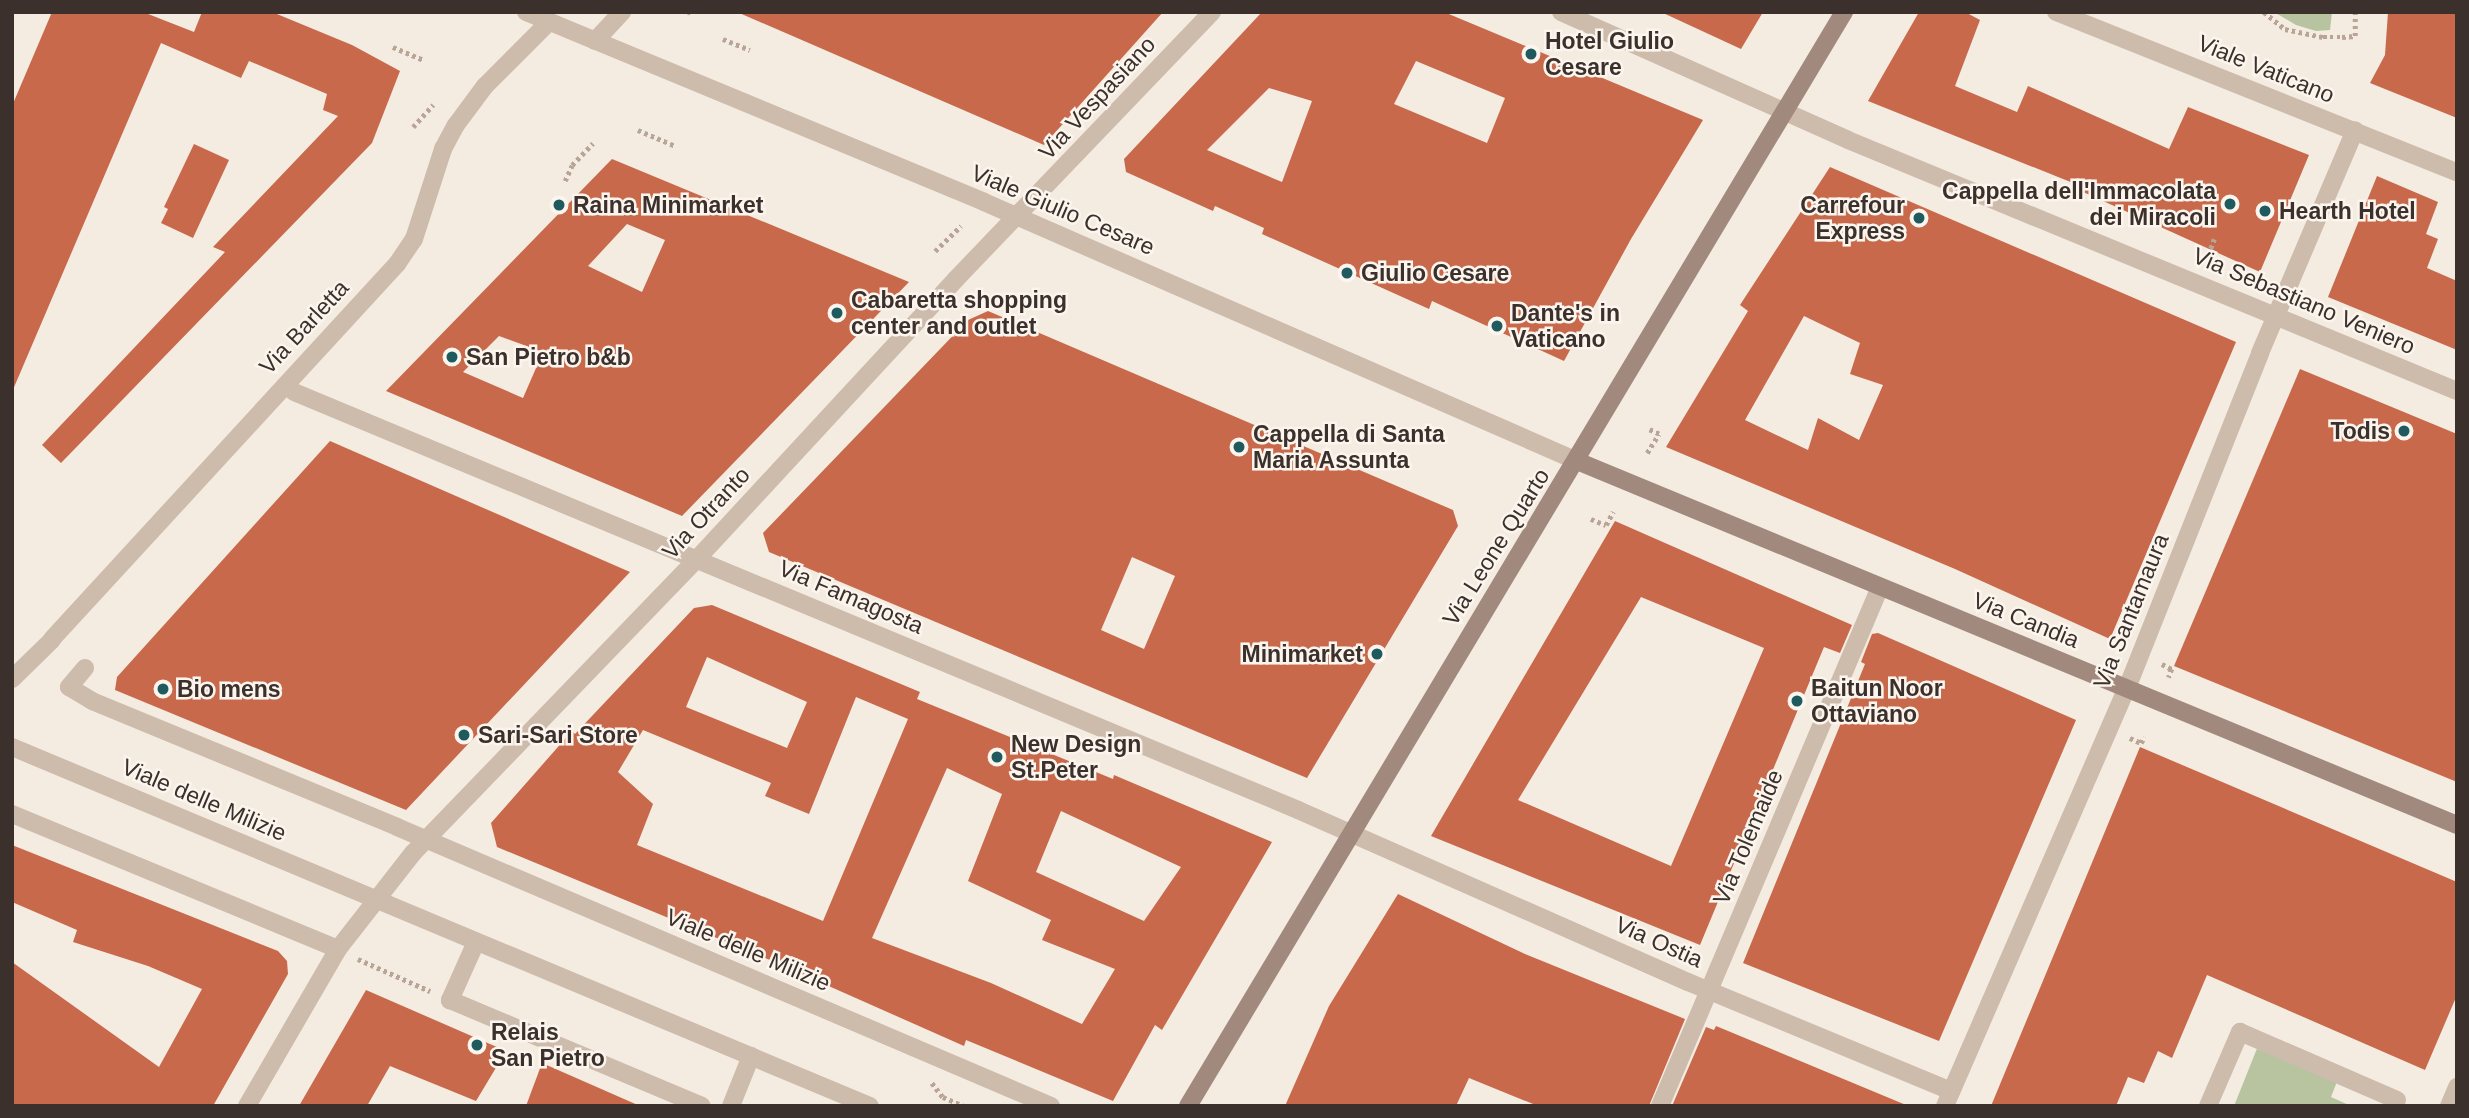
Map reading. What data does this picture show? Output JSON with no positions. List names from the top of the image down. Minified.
{"streets":{"main road":["Via Leone Quarto","Via Candia"],"street":["Viale Vaticano","Via Vespasiano","Viale Giulio Cesare","Via Sebastiano Veniero","Via Barletta","Via Otranto","Via Famagosta","Via Santamaura","Viale delle Milizie","Via Tolemaide","Via Ostia"]},"crossings":[["Viale Vaticano","Via Santamaura"],["Via Vespasiano","Viale Giulio Cesare"],["Via Vespasiano","Via Otranto"],["Viale Giulio Cesare","Via Barletta"],["Viale Giulio Cesare","Via Otranto"],["Viale Giulio Cesare","Via Leone Quarto"],["Viale Giulio Cesare","Via Candia"],["Via Sebastiano Veniero","Via Leone Quarto"],["Via Sebastiano Veniero","Via Santamaura"],["Via Barletta","Via Famagosta"],["Via Otranto","Via Famagosta"],["Via Otranto","Viale delle Milizie"],["Via Leone Quarto","Via Famagosta"],["Via Leone Quarto","Via Candia"],["Via Leone Quarto","Via Ostia"],["Via Famagosta","Via Ostia"],["Via Santamaura","Via Candia"],["Via Santamaura","Via Ostia"],["Via Candia","Via Tolemaide"],["Via Tolemaide","Via Ostia"]],"places":["Hotel Giulio Cesare","Cappella dell'Immacolata dei Miracoli","Raina Minimarket","Hearth Hotel","Carrefour Express","Giulio Cesare","Cabaretta shopping center and outlet","Dante's in Vaticano","San Pietro b&b","Todis","Cappella di Santa Maria Assunta","Minimarket","Bio mens","Baitun Noor Ottaviano","Sari-Sari Store","New Design St.Peter","Relais San Pietro"]}
